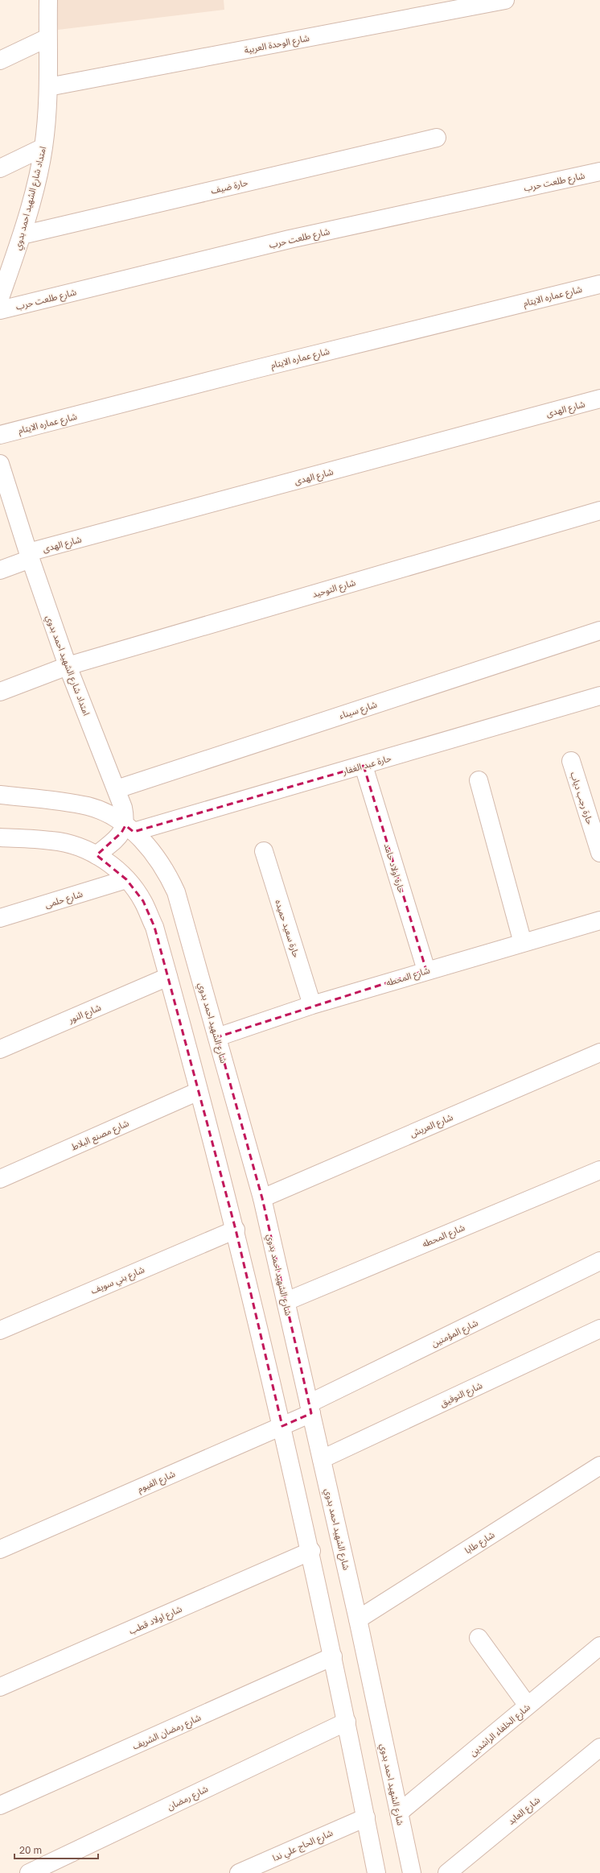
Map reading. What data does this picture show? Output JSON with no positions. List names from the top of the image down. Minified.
{"streets":{"street":["شارع الوحدة العربية","شارع طلعت حرب","حارة ضيف","امتداد شارع الشهيد احمد بدوي","شارع عماره الايتام","شارع الهدى","شارع التوحيد","شارع سيناء","حارة عبد الغفار","حارة رجب دياب","حارة اولاد حامد","شارع حلمى","حارة سعيد حميده","شارع المحطه","شارع النور","شارع الشهيد احمد بدوي","شارع العريش","شارع مصنع البلاط","شارع بني سويف","شارع المؤمنين","شارع التوفيق","شارع الفيوم","شارع طابا","شارع اولاد قطب","شارع الخلفاء الراشدين","شارع رمضان الشريف","شارع رمضان","شارع العابد","شارع الحاج علي ندا"]},"crossings":[["شارع الوحدة العربية","امتداد شارع الشهيد احمد بدوي"],["حارة ضيف","امتداد شارع الشهيد احمد بدوي"],["امتداد شارع الشهيد احمد بدوي","شارع الهدى"],["امتداد شارع الشهيد احمد بدوي","شارع التوحيد"],["امتداد شارع الشهيد احمد بدوي","شارع سيناء"],["امتداد شارع الشهيد احمد بدوي","حارة عبد الغفار"],["امتداد شارع الشهيد احمد بدوي","شارع الشهيد احمد بدوي"],["حارة عبد الغفار","حارة اولاد حامد"],["حارة عبد الغفار","شارع الشهيد احمد بدوي"],["حارة اولاد حامد","شارع المحطه"],["حارة سعيد حميده","شارع المحطه"],["شارع المحطه","شارع الشهيد احمد بدوي"],["شارع الشهيد احمد بدوي","شارع العريش"],["شارع الشهيد احمد بدوي","شارع المؤمنين"],["شارع الشهيد احمد بدوي","شارع التوفيق"],["شارع الشهيد احمد بدوي","شارع الفيوم"],["شارع الشهيد احمد بدوي","شارع طابا"],["شارع الشهيد احمد بدوي","شارع الخلفاء الراشدين"],["شارع المؤمنين","شارع الفيوم"]],"scale_bar":"20 m"}
